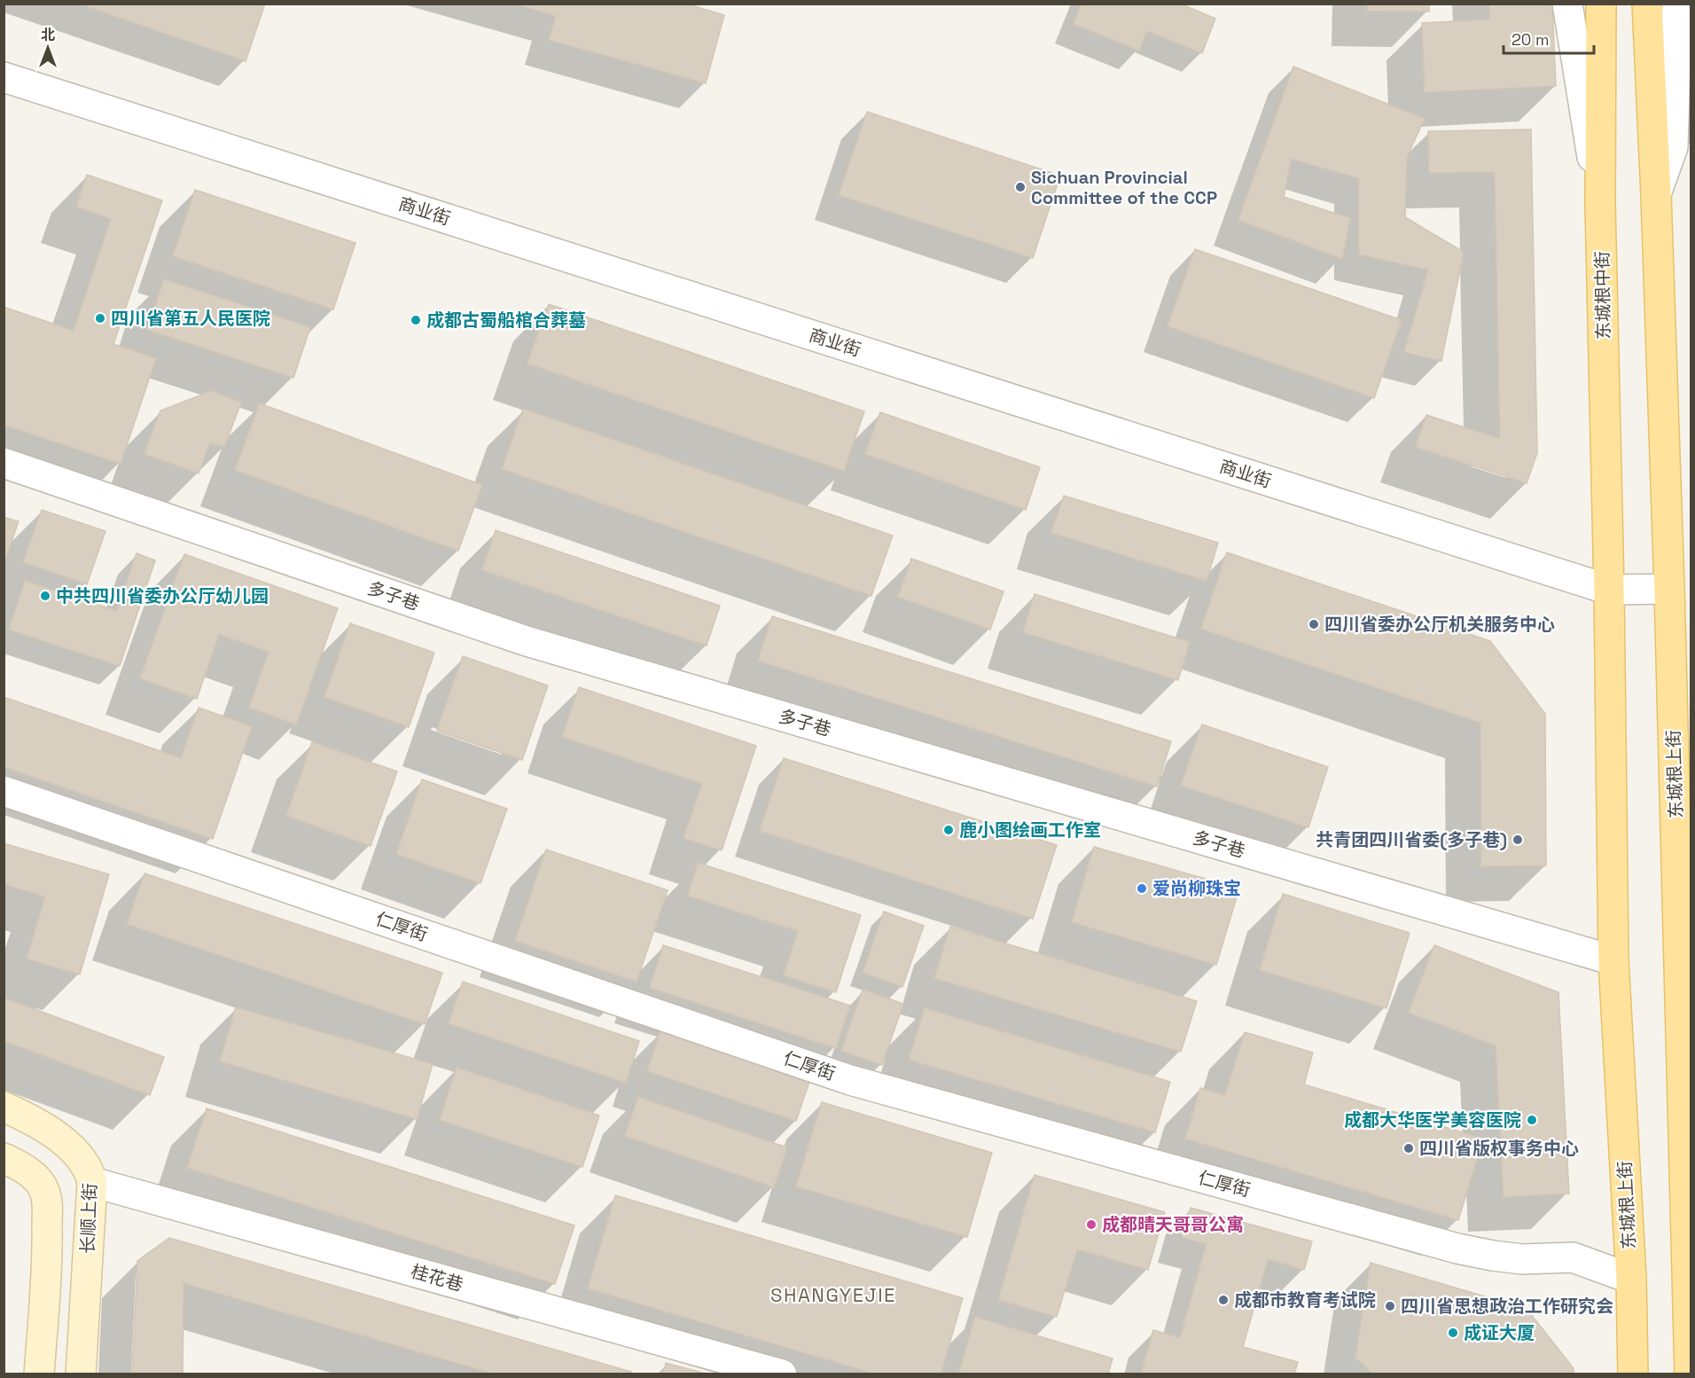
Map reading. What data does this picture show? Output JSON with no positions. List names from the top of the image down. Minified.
{"streets":{"main road":["东城根中街","东城根上街","长顺上街"],"street":["商业街","多子巷","仁厚街","桂花巷"]},"crossings":[["商业街","东城根中街"],["商业街","东城根上街"],["东城根中街","东城根上街"],["多子巷","东城根上街"],["东城根上街","仁厚街"],["长顺上街","桂花巷"]],"districts":["SHANGYEJIE"],"places":["Sichuan Provincial Committee of the CCP","四川省第五人民医院","成都古蜀船棺合葬墓","中共四川省委办公厅幼儿园","四川省委办公厅机关服务中心","鹿小图绘画工作室","共青团四川省委(多子巷)","爱尚柳珠宝","成都大华医学美容医院","四川省版权事务中心","成都晴天哥哥公寓","成都市教育考试院","四川省思想政治工作研究会","成证大厦"],"scale_bar":"20 m","north":"top"}
